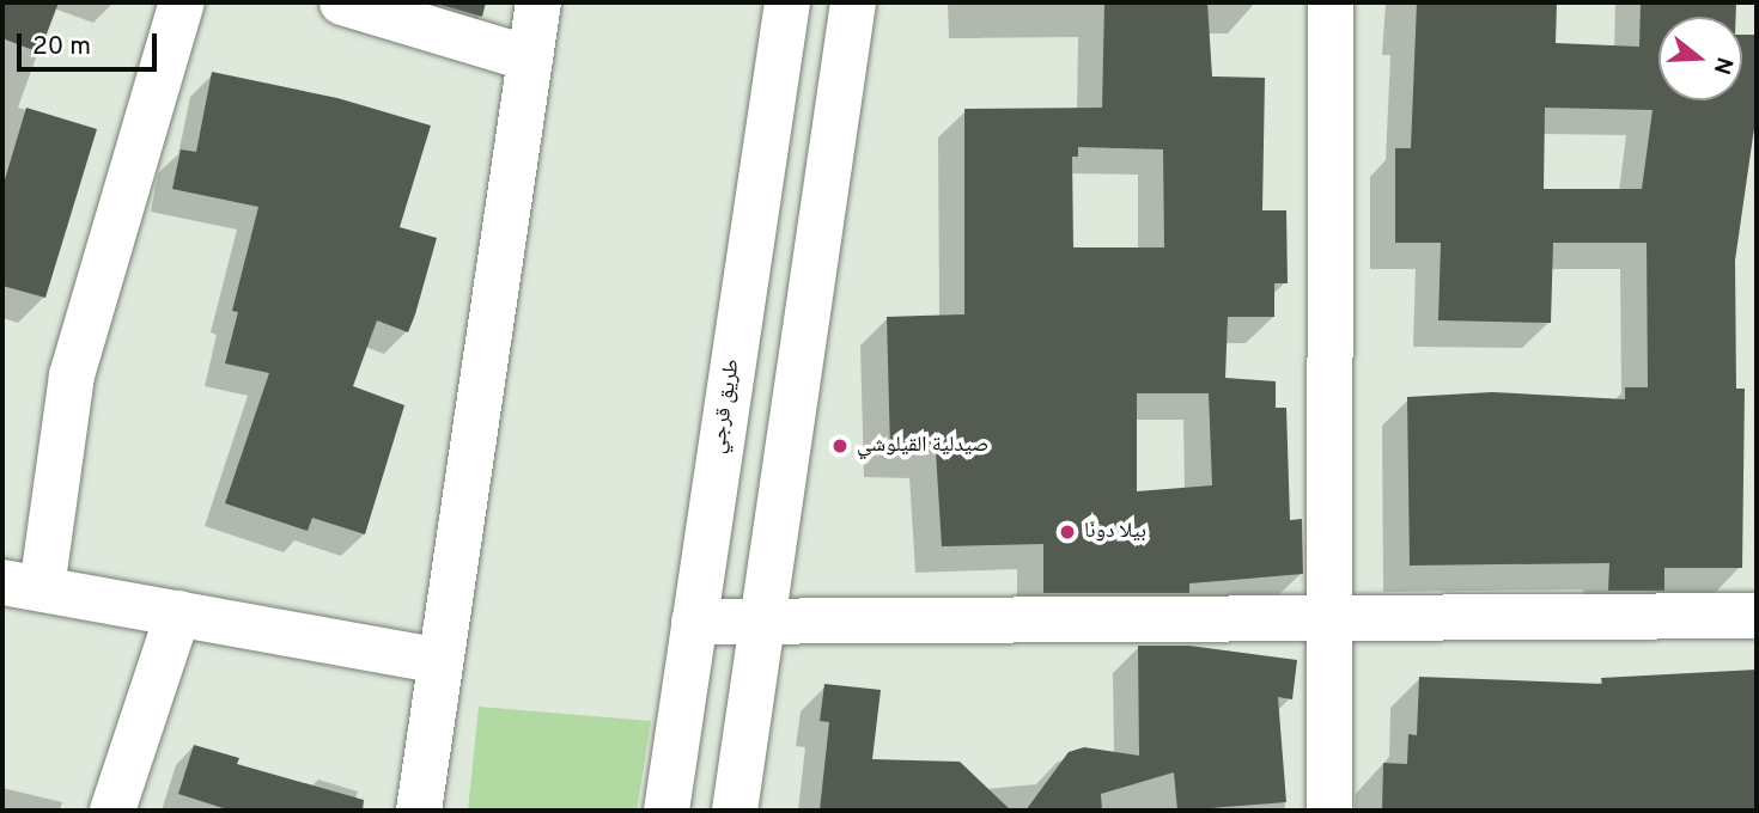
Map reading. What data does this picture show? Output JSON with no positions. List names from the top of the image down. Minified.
{"streets":{"main road":["طريق قرجي"]},"places":["صيدلية القيلوشي","بيلا دونّا"],"scale_bar":"20 m","north":"right"}
